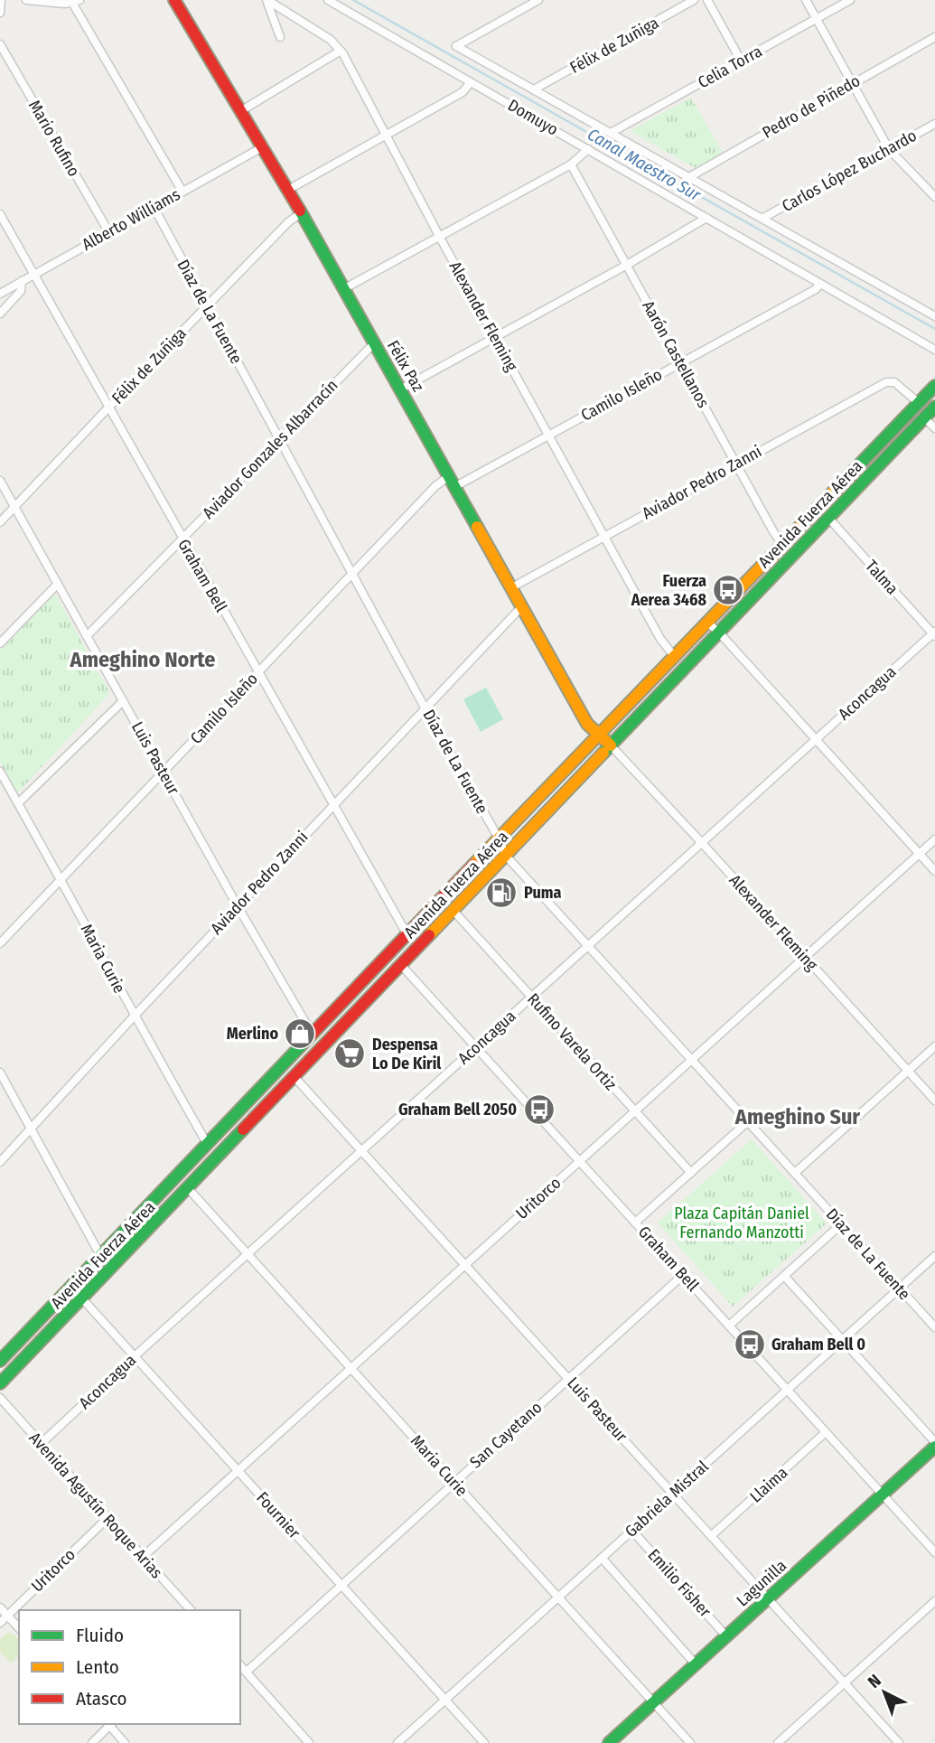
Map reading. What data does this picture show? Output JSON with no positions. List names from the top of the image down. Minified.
{"streets":{"main road":["Félix Paz","Avenida Fuerza Aérea","Lagunilla"],"street":["Félix de Zuñiga","Celia Torra","Pedro de Piñedo","Domuyo","Mario Rufino","Carlos López Buchardo","Alberto Williams","Díaz de La Fuente","Alexander Fleming","Aarón Castellanos","Camilo Isleño","Aviador Gonzales Albarracín","Aviador Pedro Zanni","Graham Bell","Talma","Aconcagua","Luis Pasteur","Maria Curie","Rufino Varela Ortiz","Uritorco","San Cayetano","Llaima","Gabriela Mistral","Avenida Agustín Roque Arias","Fournier","Emilio Fisher"]},"crossings":[["Félix de Zuñiga","Domuyo"],["Félix de Zuñiga","Díaz de La Fuente"],["Félix de Zuñiga","Félix Paz"],["Félix de Zuñiga","Graham Bell"],["Félix de Zuñiga","Luis Pasteur"],["Celia Torra","Domuyo"],["Pedro de Piñedo","Domuyo"],["Domuyo","Carlos López Buchardo"],["Domuyo","Camilo Isleño"],["Mario Rufino","Alberto Williams"],["Alberto Williams","Díaz de La Fuente"],["Alberto Williams","Félix Paz"],["Alberto Williams","Graham Bell"],["Díaz de La Fuente","Camilo Isleño"],["Díaz de La Fuente","Aviador Gonzales Albarracín"],["Díaz de La Fuente","Aviador Pedro Zanni"],["Díaz de La Fuente","Avenida Fuerza Aérea"],["Díaz de La Fuente","Aconcagua"],["Díaz de La Fuente","Uritorco"],["Díaz de La Fuente","Gabriela Mistral"],["Alexander Fleming","Félix Paz"],["Alexander Fleming","Camilo Isleño"],["Alexander Fleming","Aviador Pedro Zanni"],["Alexander Fleming","Avenida Fuerza Aérea"],["Alexander Fleming","Aconcagua"],["Alexander Fleming","Uritorco"],["Aarón Castellanos","Camilo Isleño"],["Aarón Castellanos","Aviador Pedro Zanni"],["Aarón Castellanos","Avenida Fuerza Aérea"],["Félix Paz","Camilo Isleño"],["Félix Paz","Aviador Gonzales Albarracín"],["Félix Paz","Aviador Pedro Zanni"],["Félix Paz","Avenida Fuerza Aérea"],["Camilo Isleño","Graham Bell"],["Camilo Isleño","Luis Pasteur"],["Camilo Isleño","Maria Curie"],["Aviador Gonzales Albarracín","Graham Bell"],["Aviador Gonzales Albarracín","Luis Pasteur"],["Aviador Pedro Zanni","Avenida Fuerza Aérea"],["Aviador Pedro Zanni","Graham Bell"],["Aviador Pedro Zanni","Luis Pasteur"],["Aviador Pedro Zanni","Maria Curie"],["Avenida Fuerza Aérea","Graham Bell"],["Avenida Fuerza Aérea","Talma"],["Avenida Fuerza Aérea","Luis Pasteur"],["Avenida Fuerza Aérea","Maria Curie"],["Avenida Fuerza Aérea","Rufino Varela Ortiz"],["Avenida Fuerza Aérea","Fournier"],["Graham Bell","Aconcagua"],["Graham Bell","Uritorco"],["Graham Bell","San Cayetano"],["Graham Bell","Llaima"],["Graham Bell","Gabriela Mistral"],["Graham Bell","Lagunilla"],["Talma","Aconcagua"],["Aconcagua","Luis Pasteur"],["Aconcagua","Maria Curie"],["Aconcagua","Rufino Varela Ortiz"],["Aconcagua","Avenida Agustín Roque Arias"],["Aconcagua","Fournier"],["Luis Pasteur","Uritorco"],["Luis Pasteur","San Cayetano"],["Luis Pasteur","Llaima"],["Luis Pasteur","Gabriela Mistral"],["Luis Pasteur","Lagunilla"],["Maria Curie","Uritorco"],["Maria Curie","San Cayetano"],["Maria Curie","Gabriela Mistral"],["Maria Curie","Lagunilla"],["Rufino Varela Ortiz","Uritorco"],["Uritorco","Avenida Agustín Roque Arias"],["Uritorco","Fournier"],["San Cayetano","Fournier"],["Gabriela Mistral","Fournier"],["Gabriela Mistral","Emilio Fisher"],["Emilio Fisher","Lagunilla"]],"districts":["Ameghino Norte","Ameghino Sur"],"water":["Canal Maestro Sur"],"parks":["Plaza Capitán Daniel Fernando Manzotti"],"places":{"bus stop":["Fuerza Aerea 3468","Graham Bell 2050","Graham Bell 0"],"fuel station":["Puma"],"shop":["Merlino"],"supermarket":["Despensa Lo De Kiril"]},"legend":["Fluido","Lento","Atasco"],"north":"top left"}
